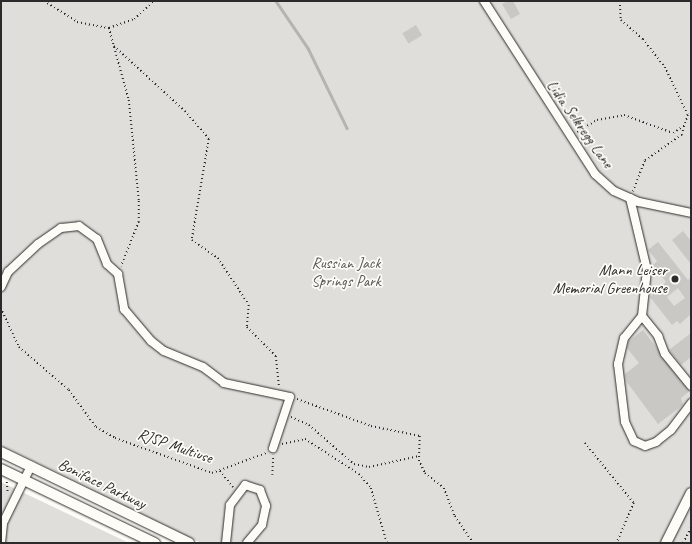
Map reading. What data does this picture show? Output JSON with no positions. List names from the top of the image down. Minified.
{"streets":{"main road":["Boniface Parkway"],"street":["Lidia Selkregg Lane"],"path":["RJSP Multiuse"]},"parks":["Russian Jack Springs Park"],"places":["Mann Leiser Memorial Greenhouse"]}
